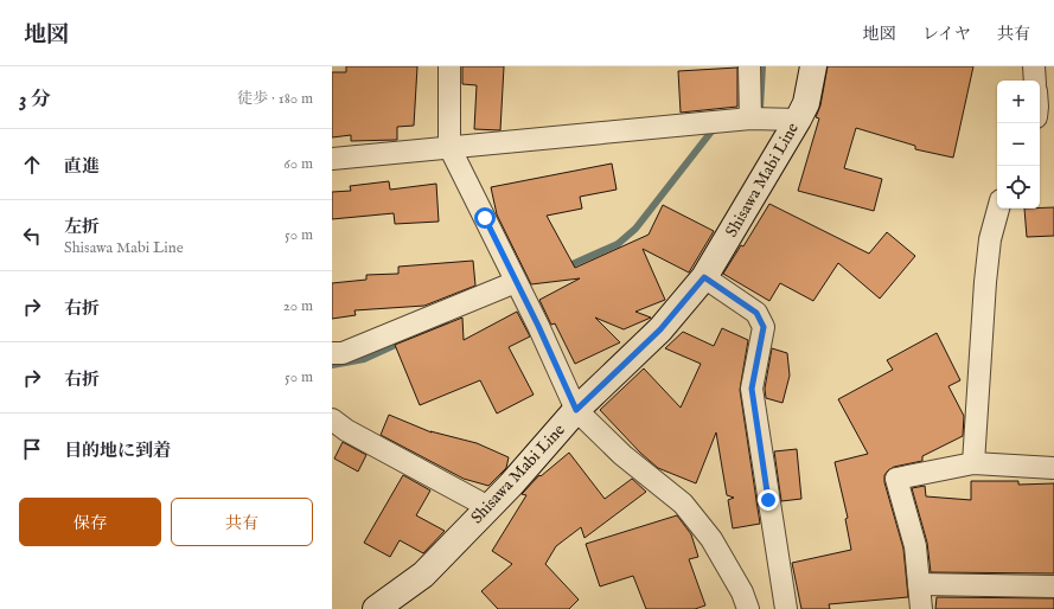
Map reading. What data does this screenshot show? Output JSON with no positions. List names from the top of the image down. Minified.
{"streets":{"main road":["Shisawa Mabi Line"]},"page":{"header":"地図","nav":["地図","レイヤ","共有"],"heading":["3 分","徒歩 · 180 m"],"map_buttons":["+","−"],"list":[["直進","60 m"],["左折","Shisawa Mabi Line","50 m"],["右折","20 m"],["右折","50 m"],"目的地に到着"],"buttons":["保存","共有"]}}
